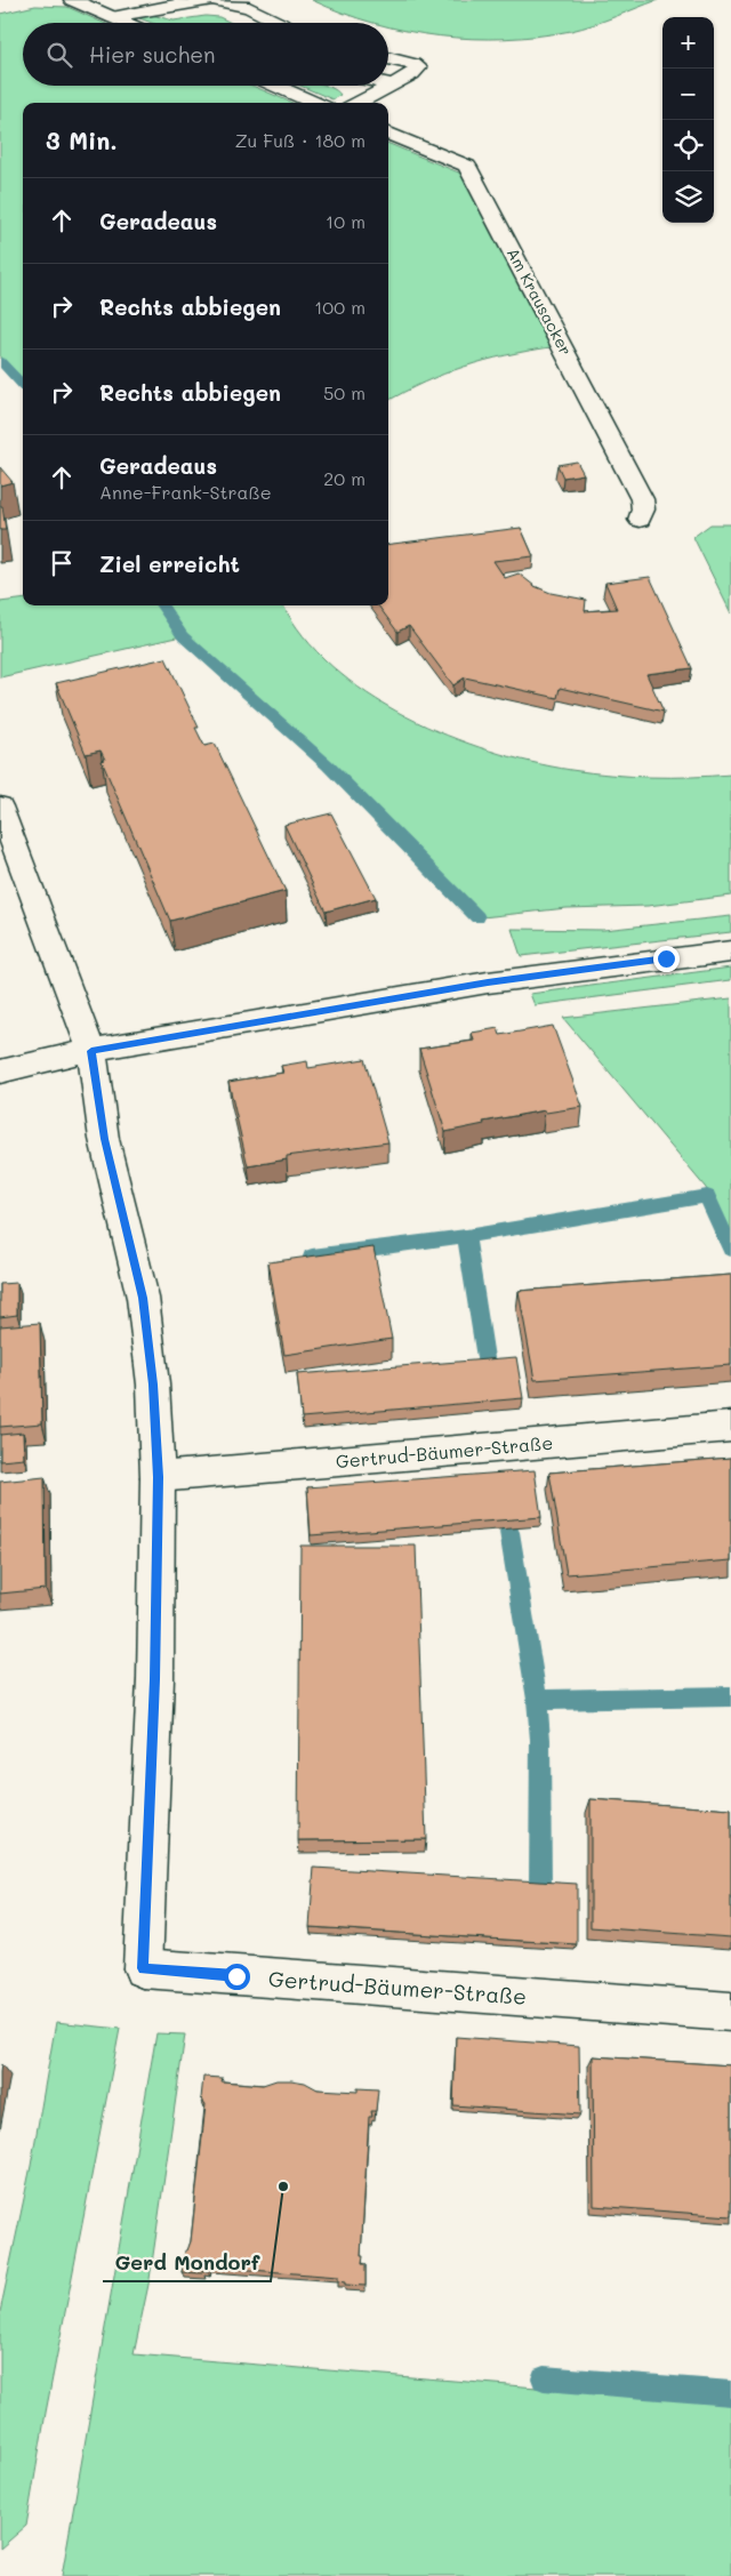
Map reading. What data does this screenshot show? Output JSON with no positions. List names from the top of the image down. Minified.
{"streets":{"street":["Am Krausacker","Gertrud-Bäumer-Straße"]},"places":["Gerd Mondorf"],"page":{"map_buttons":["+","−"],"search":"Hier suchen","heading":["3 Min.","Zu Fuß · 180 m"],"list":[["Geradeaus","10 m"],["Rechts abbiegen","100 m"],["Rechts abbiegen","50 m"],["Geradeaus","Anne-Frank-Straße","20 m"],"Ziel erreicht"]}}
